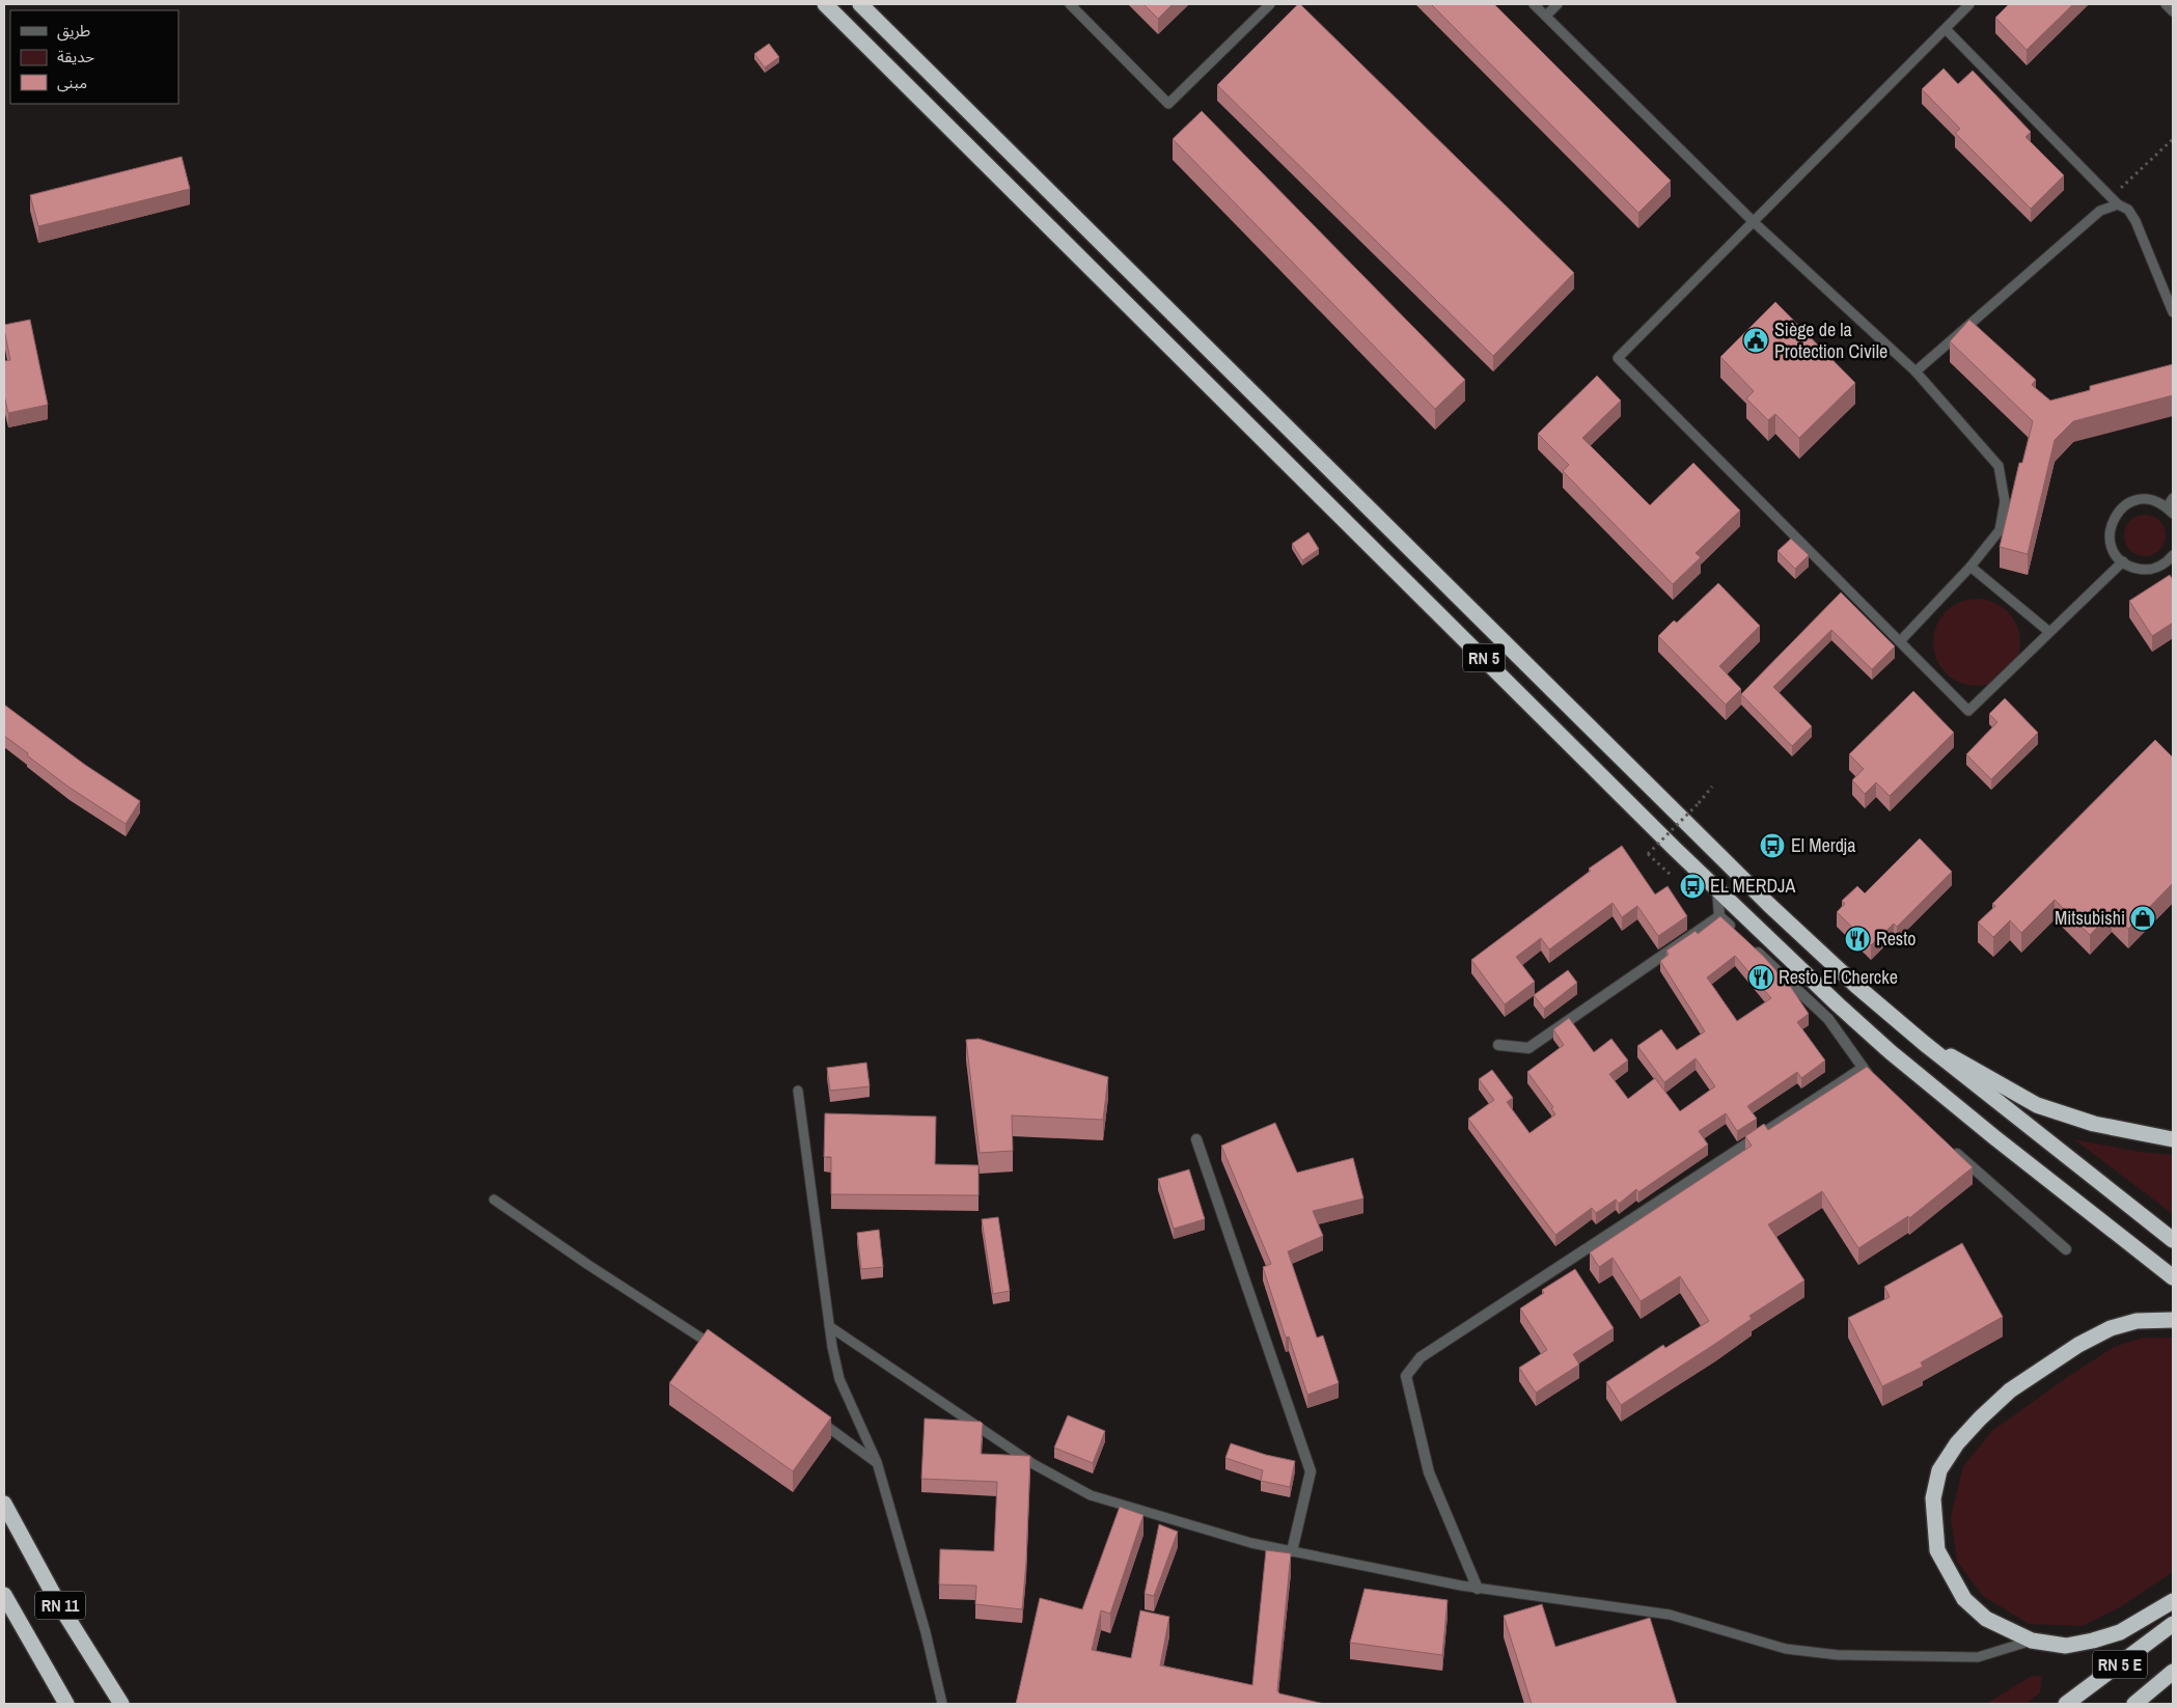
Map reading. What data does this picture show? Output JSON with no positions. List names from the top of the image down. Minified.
{"streets":{"highway":["RN 5","RN 11","RN 5 E"]},"places":{"public building":["Siège de la Protection Civile"],"bus stop":["El Merdja","EL MERDJA"],"shop":["Mitsubishi"],"restaurant":["Resto","Resto El Chercke"]},"legend":["طريق","حديقة","مبنى"]}
